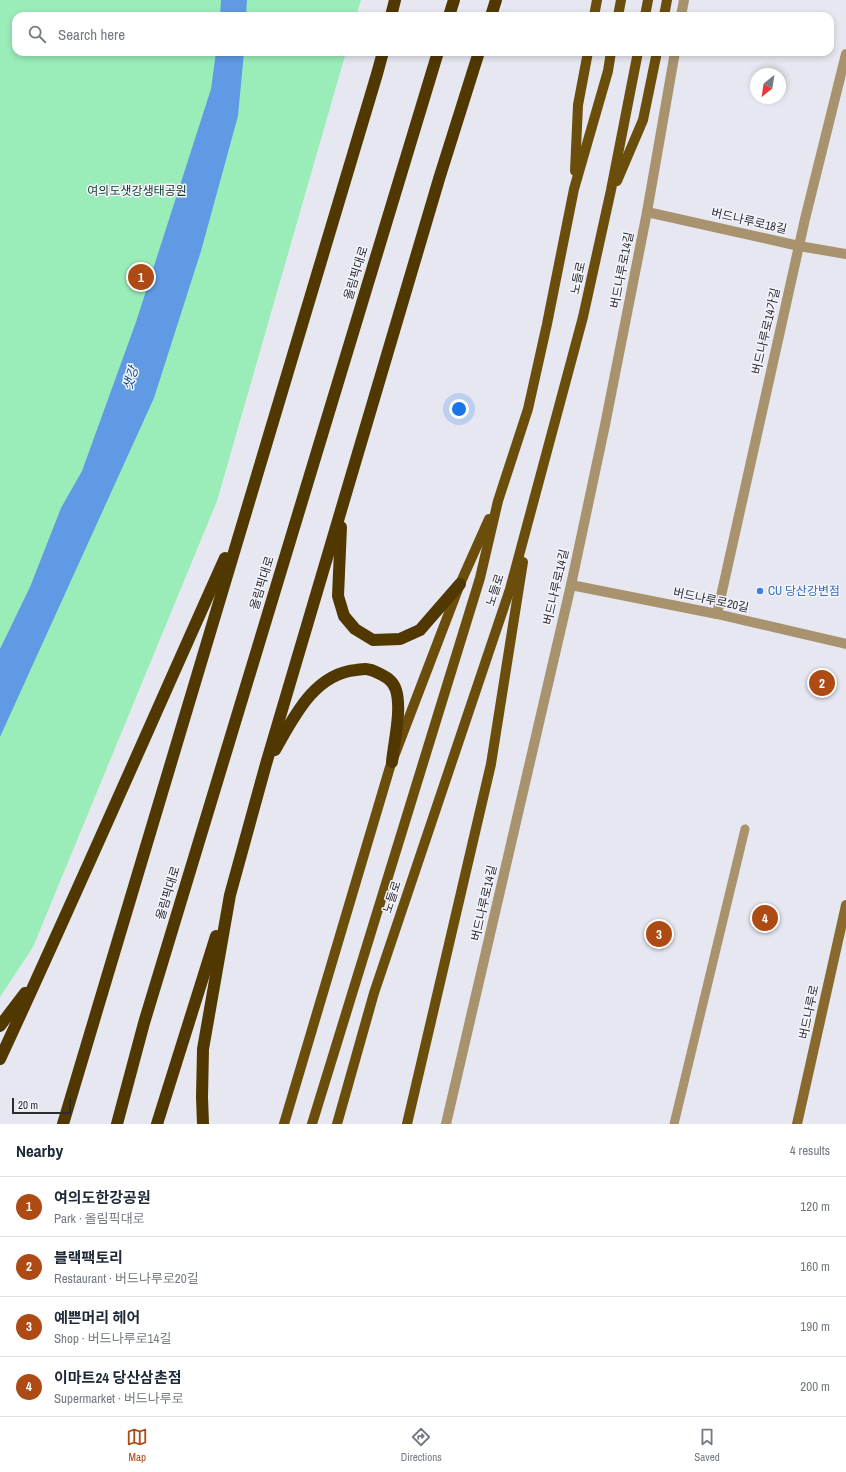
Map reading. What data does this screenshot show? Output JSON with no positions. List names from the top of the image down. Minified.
{"streets":{"highway":["올림픽대로"],"main road":["노들로","버드나루로"],"street":["버드나루로18길","버드나루로14길","버드나루로14가길","버드나루로20길"]},"crossings":[["버드나루로18길","버드나루로14길"],["버드나루로18길","버드나루로14가길"],["버드나루로14길","버드나루로20길"],["버드나루로14가길","버드나루로20길"]],"water":["샛강"],"parks":["여의도샛강생태공원"],"places":["CU 당산강변점"],"scale_bar":"20 m","north":"bottom left","page":{"search":"Search here","pins":["1","2","4","3"],"scale":"20 m","heading":["Nearby","4 results"],"list":[{"mark":"1","name":"여의도한강공원","note":"Park · 올림픽대로","value":"120 m"},{"mark":"2","name":"블랙팩토리","note":"Restaurant · 버드나루로20길","value":"160 m"},{"mark":"3","name":"예쁜머리 헤어","note":"Shop · 버드나루로14길","value":"190 m"},{"mark":"4","name":"이마트24 당산삼촌점","note":"Supermarket · 버드나루로","value":"200 m"}],"nav":["Map","Directions","Saved"]}}
